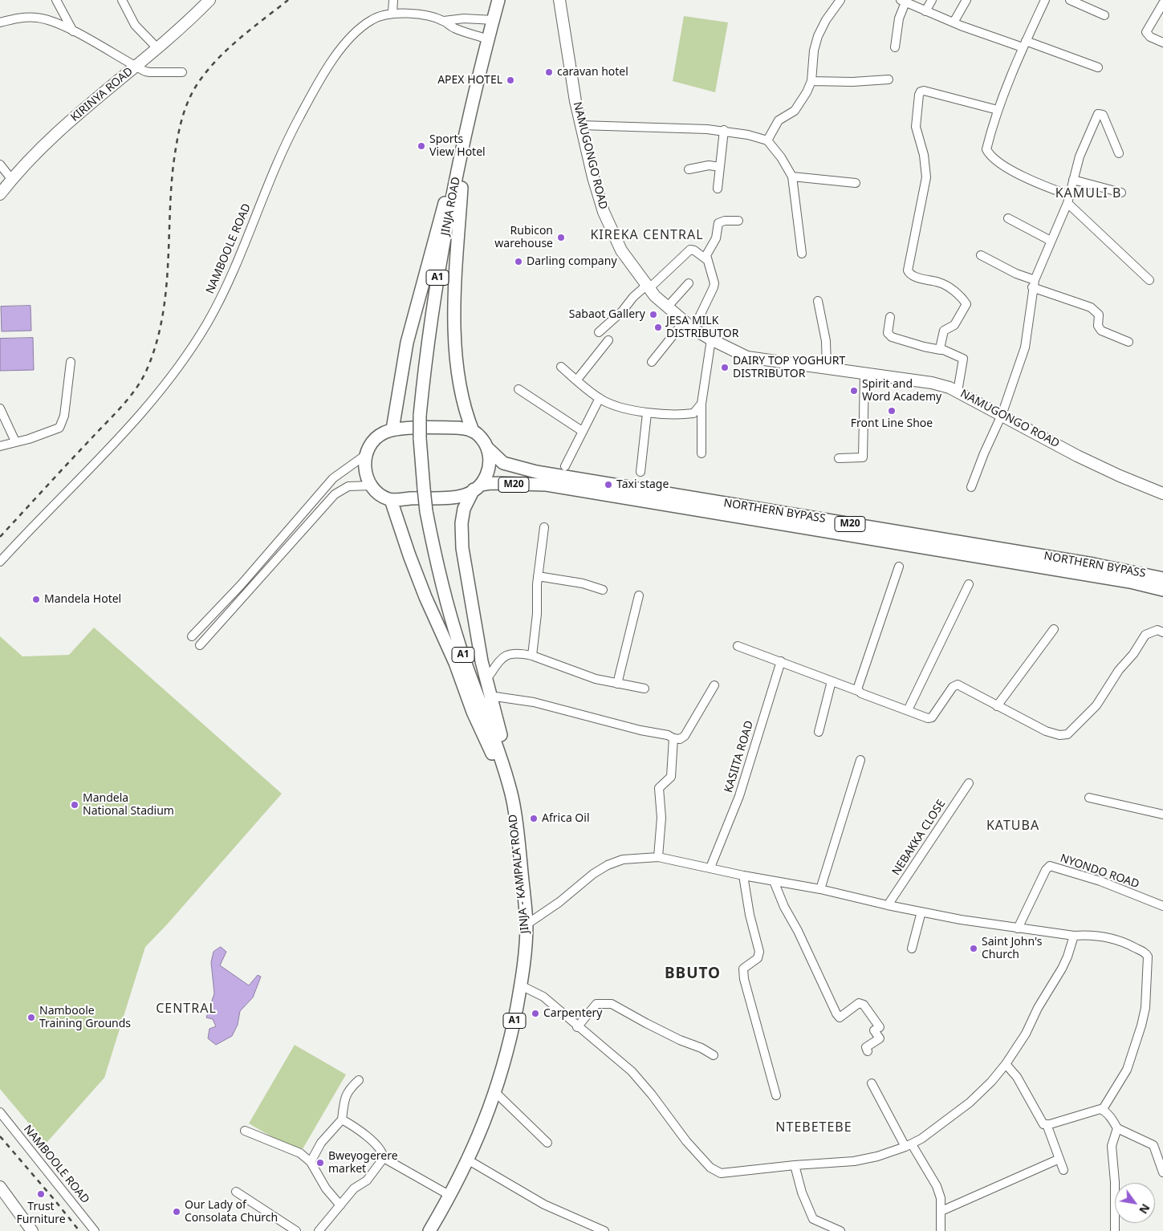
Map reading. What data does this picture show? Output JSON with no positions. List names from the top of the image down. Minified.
{"streets":{"highway":["JINJA ROAD","A1","M20","NORTHERN BYPASS","JINJA - KAMPALA ROAD"],"main road":["KIRINYA ROAD","NAMUGONGO ROAD"],"street":["NAMBOOLE ROAD","KASIITA ROAD","NEBAKKA CLOSE","NYONDO ROAD"]},"crossings":[["JINJA ROAD","NAMBOOLE ROAD"],["JINJA ROAD","JINJA - KAMPALA ROAD"]],"districts":["KAMULI B","KIREKA CENTRAL","KATUBA","BBUTO","CENTRAL","NTEBETEBE"],"places":["caravan hotel","APEX HOTEL","Sports View Hotel","Rubicon warehouse","Darling company","Sabaot Gallery","JESA MILK DISTRIBUTOR","DAIRY TOP YOGHURT DISTRIBUTOR","Spirit and Word Academy","Front Line Shoe","Taxi stage","Mandela Hotel","Mandela National Stadium","Africa Oil","Saint John's Church","Carpentery","Namboole Training Grounds","Bweyogerere market","Trust Furniture","Our Lady of Consolata Church"],"north":"bottom right"}
